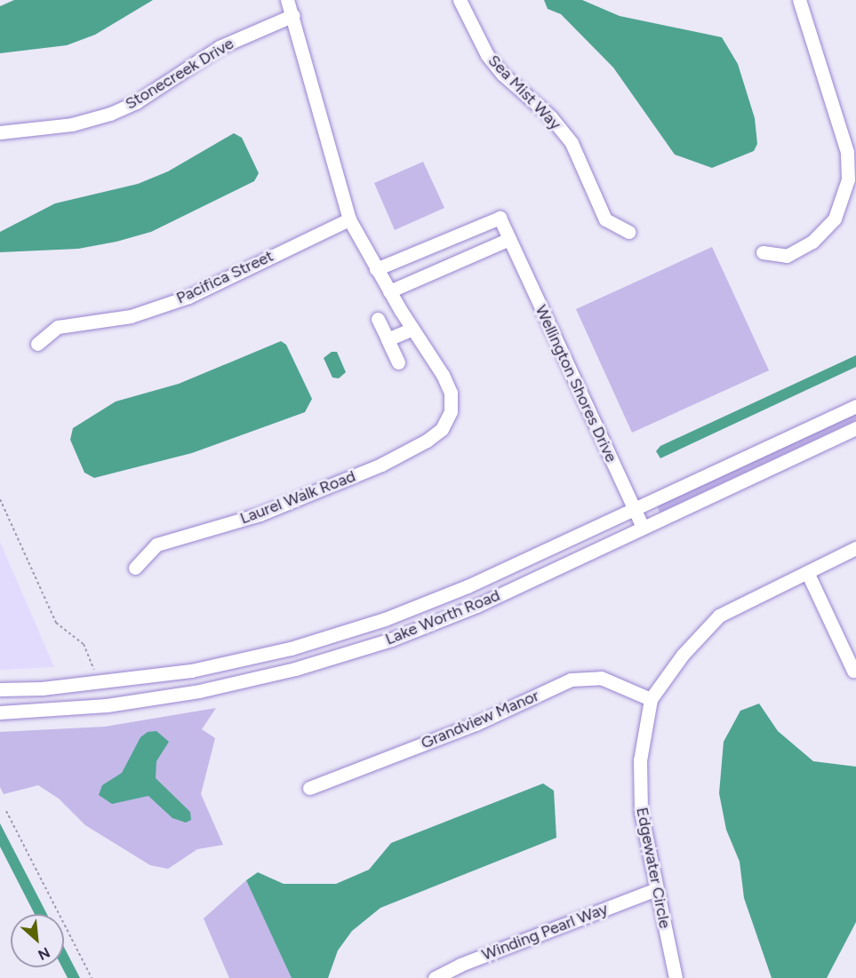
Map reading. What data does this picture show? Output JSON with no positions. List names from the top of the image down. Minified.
{"streets":{"street":["Stonecreek Drive","Sea Mist Way","Pacifica Street","Wellington Shores Drive","Laurel Walk Road","Lake Worth Road","Grandview Manor","Edgewater Circle","Winding Pearl Way"]},"crossings":[["Wellington Shores Drive","Lake Worth Road"],["Grandview Manor","Edgewater Circle"],["Edgewater Circle","Winding Pearl Way"]],"north":"bottom right"}
